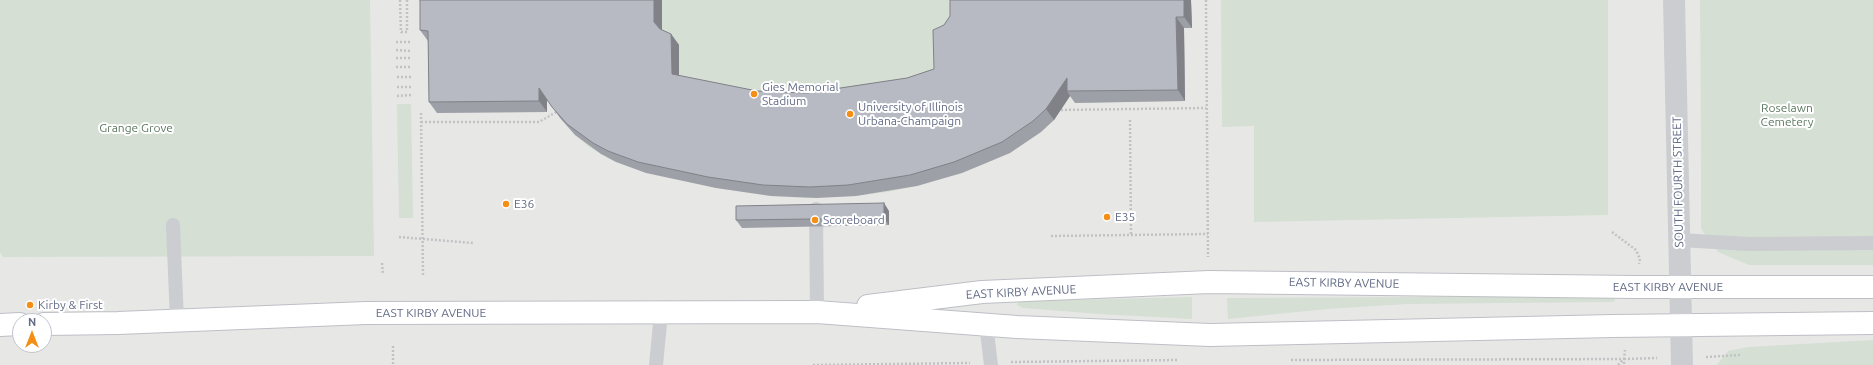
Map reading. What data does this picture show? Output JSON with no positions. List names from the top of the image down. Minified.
{"streets":{"main road":["EAST KIRBY AVENUE"],"street":["SOUTH FOURTH STREET"]},"crossings":[["SOUTH FOURTH STREET","EAST KIRBY AVENUE"]],"parks":["Roselawn Cemetery","Grange Grove"],"places":["Gies Memorial Stadium","University of Illinois Urbana-Champaign","E36","E35","Scoreboard","Kirby & First"],"north":"top"}
